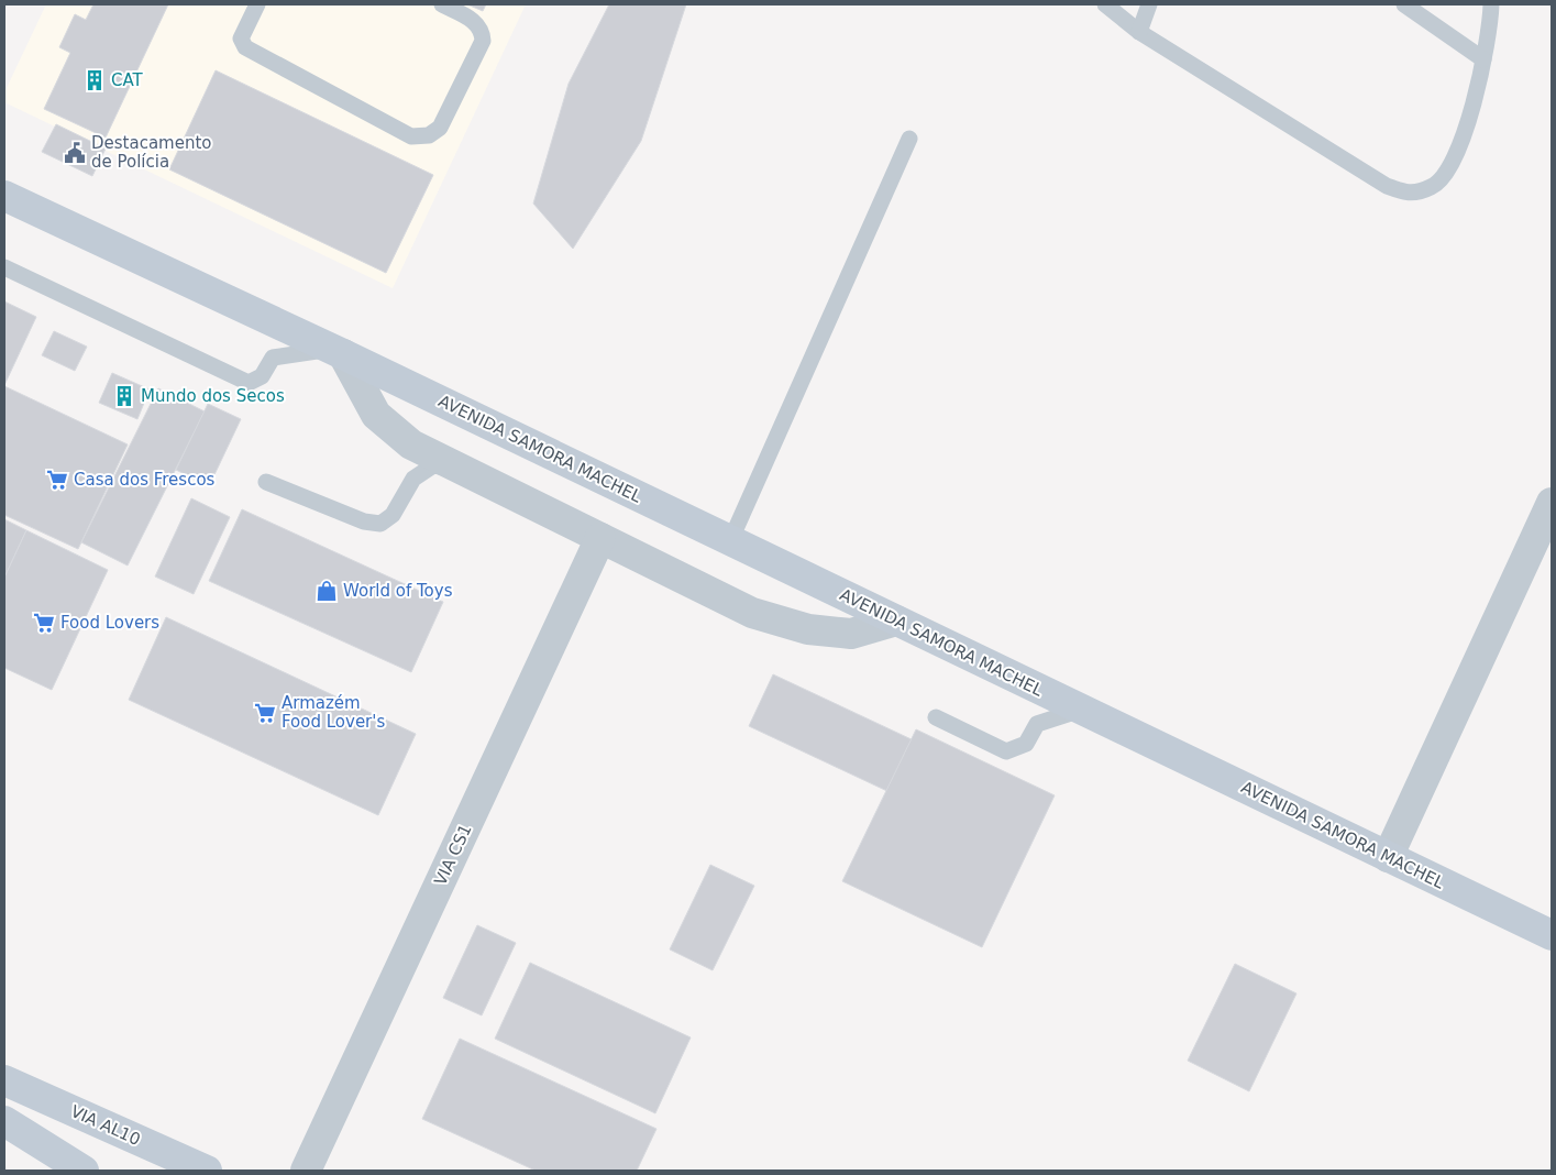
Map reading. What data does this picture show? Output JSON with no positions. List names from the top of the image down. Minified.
{"streets":{"main road":["AVENIDA SAMORA MACHEL","VIA AL10"],"street":["VIA CS1"]},"places":{"building":["CAT","Mundo dos Secos"],"public building":["Destacamento de Polícia"],"supermarket":["Casa dos Frescos","Food Lovers","Armazém Food Lover's"],"shop":["World of Toys"]}}
